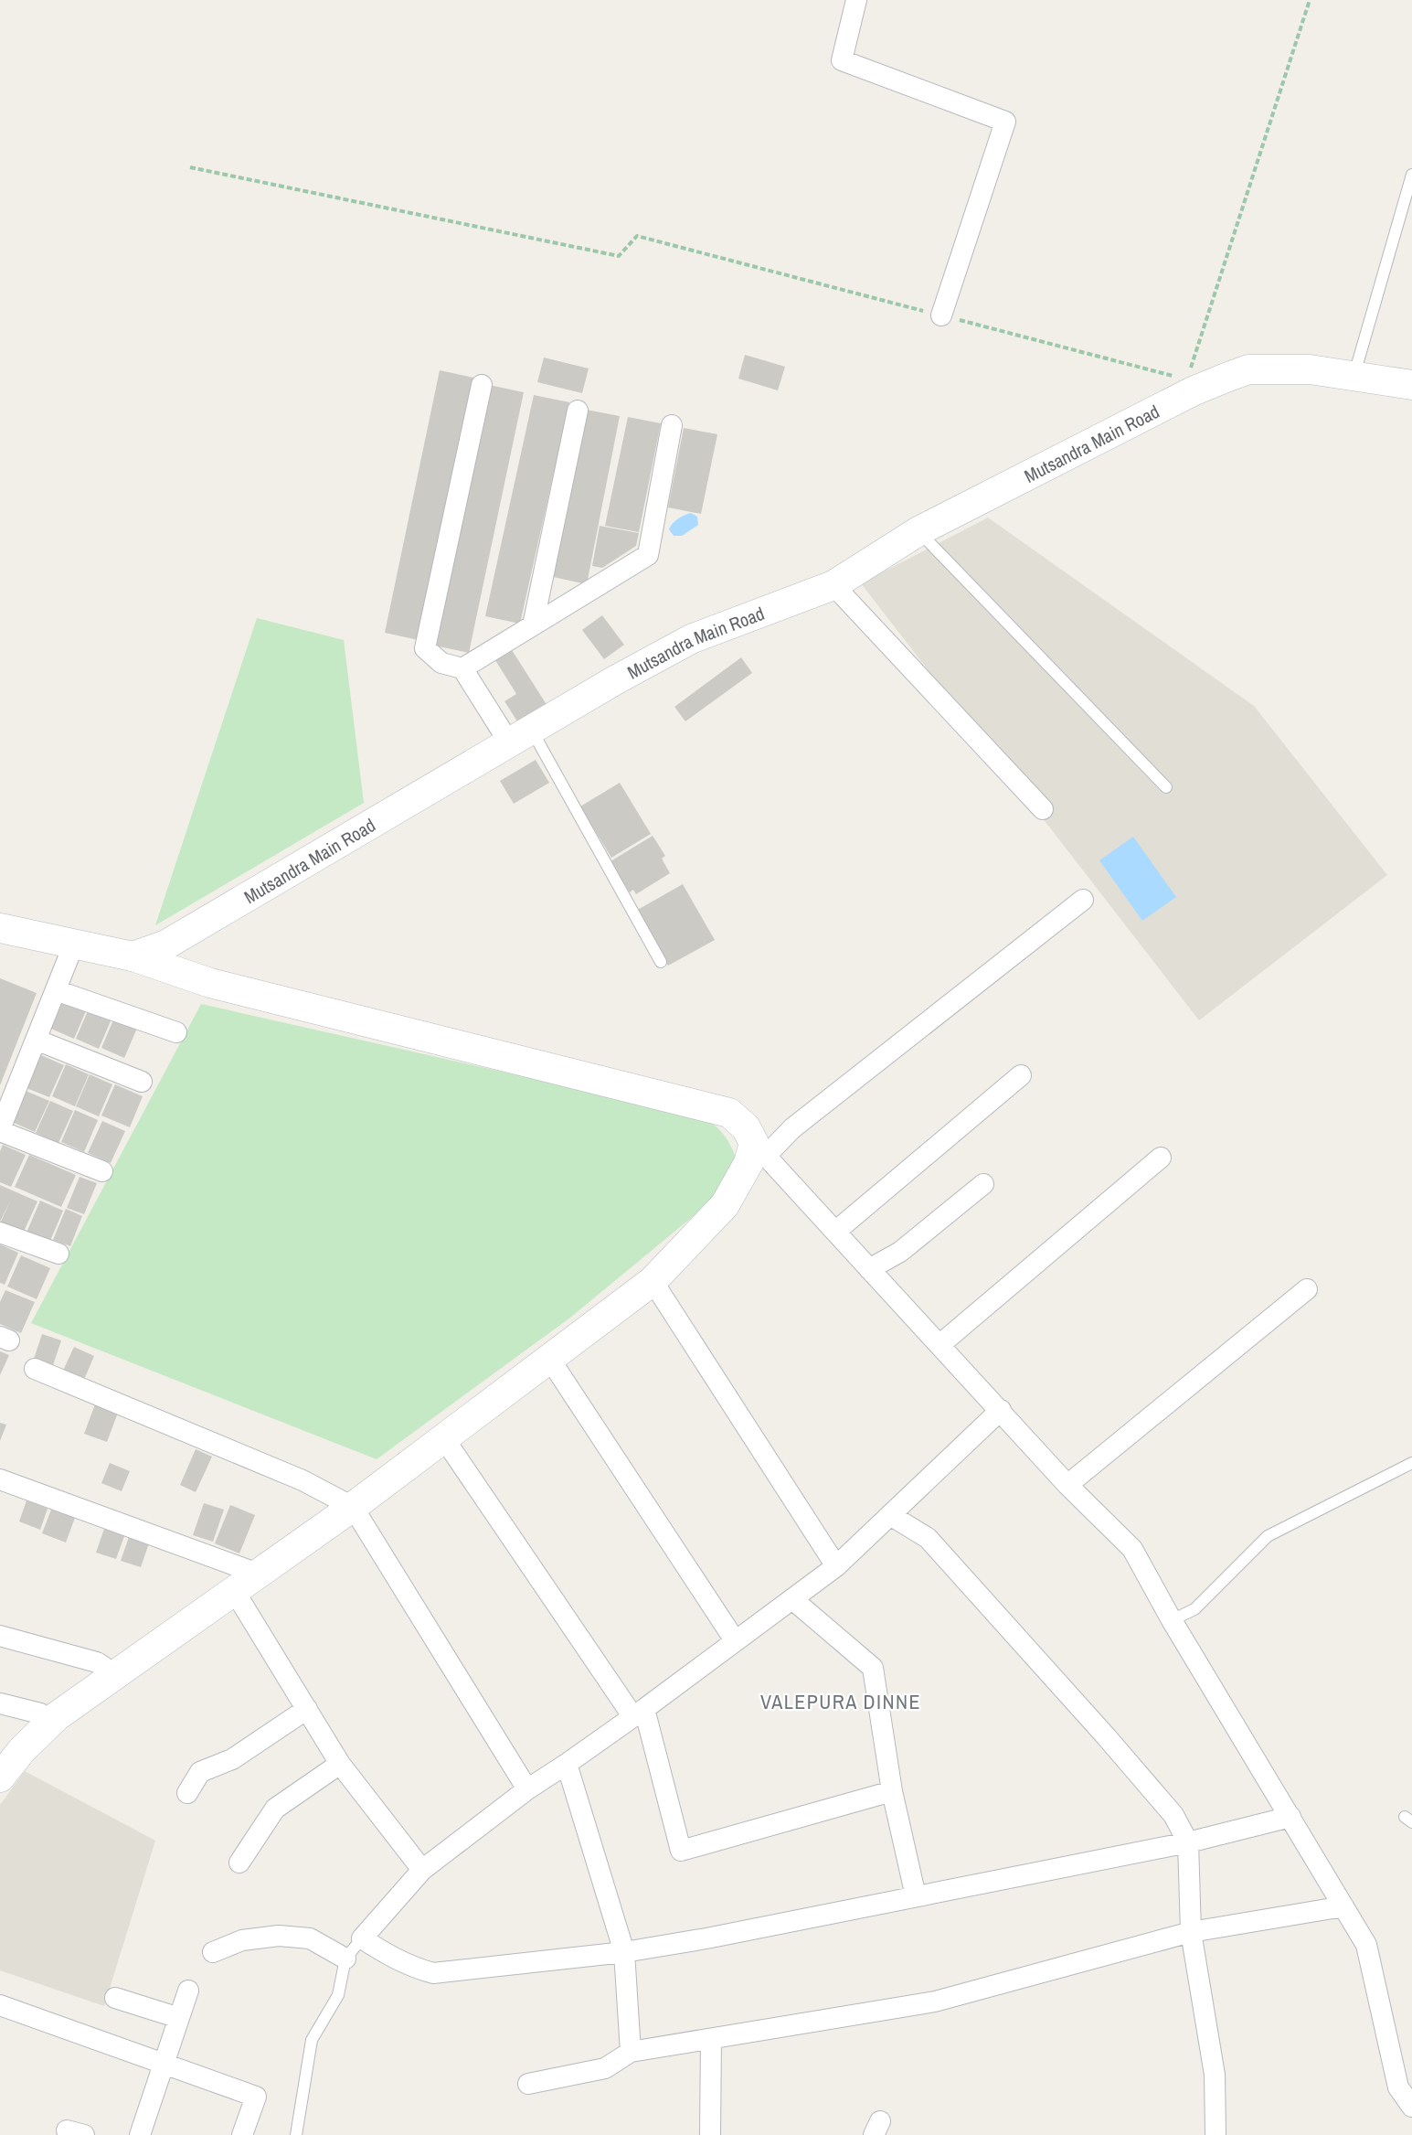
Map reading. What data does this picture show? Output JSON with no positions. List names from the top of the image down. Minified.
{"streets":{"street":["Mutsandra Main Road"]},"districts":["VALEPURA DINNE"]}
